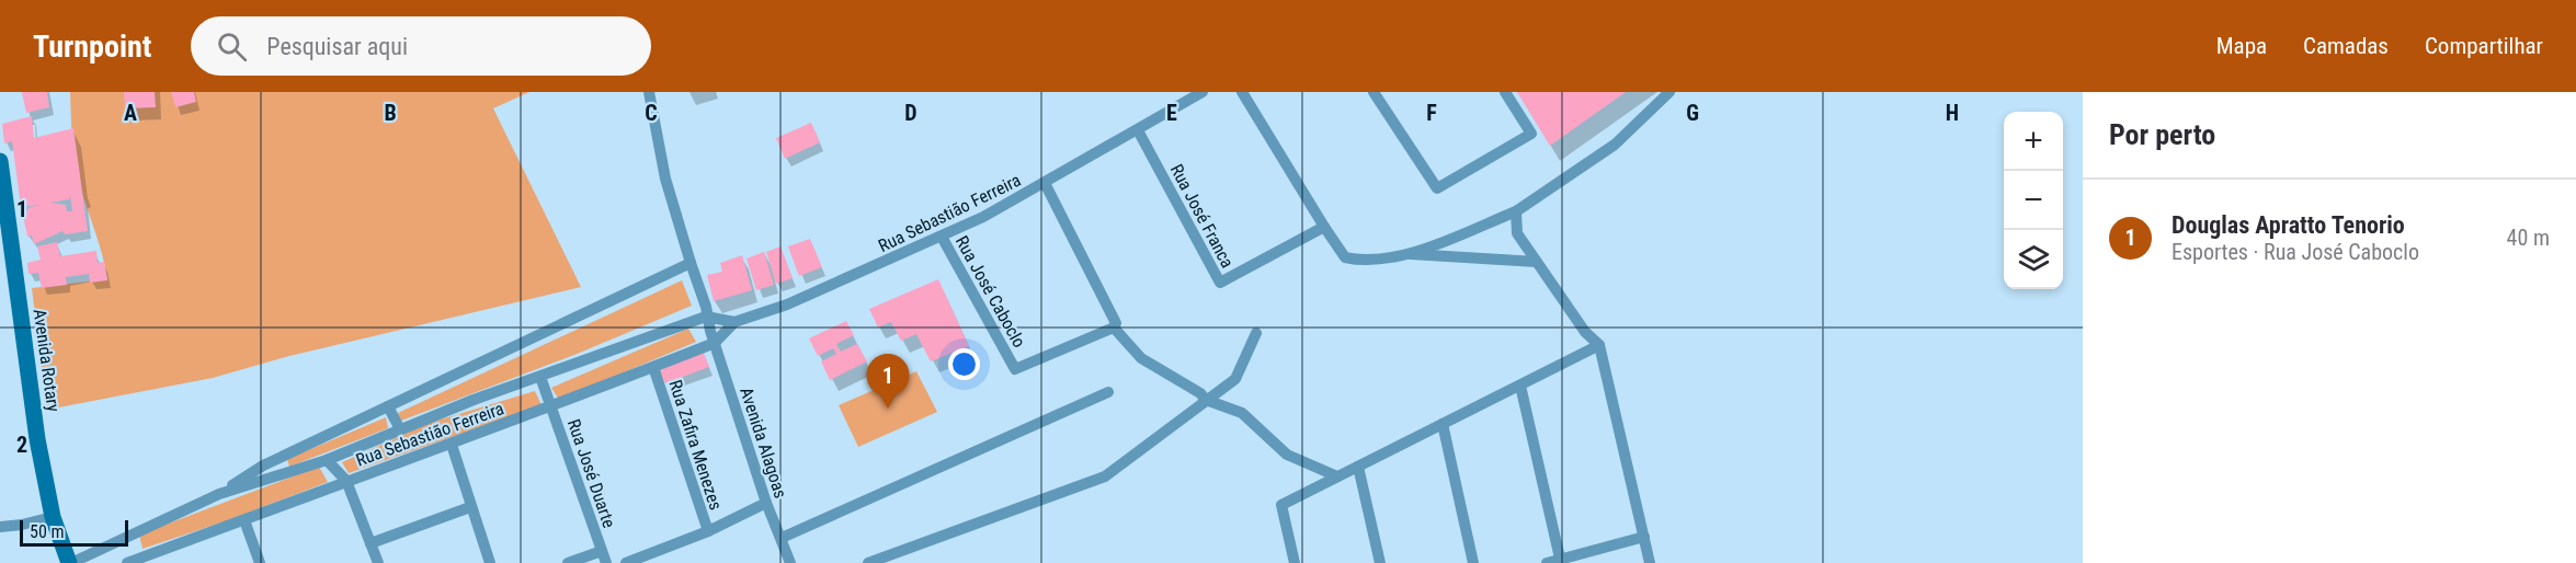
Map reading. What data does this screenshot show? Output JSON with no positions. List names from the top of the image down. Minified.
{"streets":{"main road":["Avenida Rotary"],"street":["Rua Sebastião Ferreira","Rua José Franca","Rua José Caboclo","Avenida Alagoas","Rua Zafira Menezes","Rua José Duarte"]},"crossings":[["Rua Sebastião Ferreira","Rua José Franca"],["Rua Sebastião Ferreira","Rua José Caboclo"],["Rua Sebastião Ferreira","Avenida Rotary"],["Rua Sebastião Ferreira","Avenida Alagoas"],["Rua Sebastião Ferreira","Rua Zafira Menezes"],["Rua Sebastião Ferreira","Rua José Duarte"]],"scale_bar":"50 m","page":{"header":"Turnpoint","search":"Pesquisar aqui","nav":["Mapa","Camadas","Compartilhar"],"heading":"Por perto","map_buttons":["+","−"],"list":[{"mark":"1","name":"Douglas Apratto Tenorio","note":"Esportes · Rua José Caboclo","value":"40 m"}],"pins":"1","scale":"50 m"},"grid":{"columns":["A","B","C","D","E","F","G","H"],"rows":["1","2"]}}
